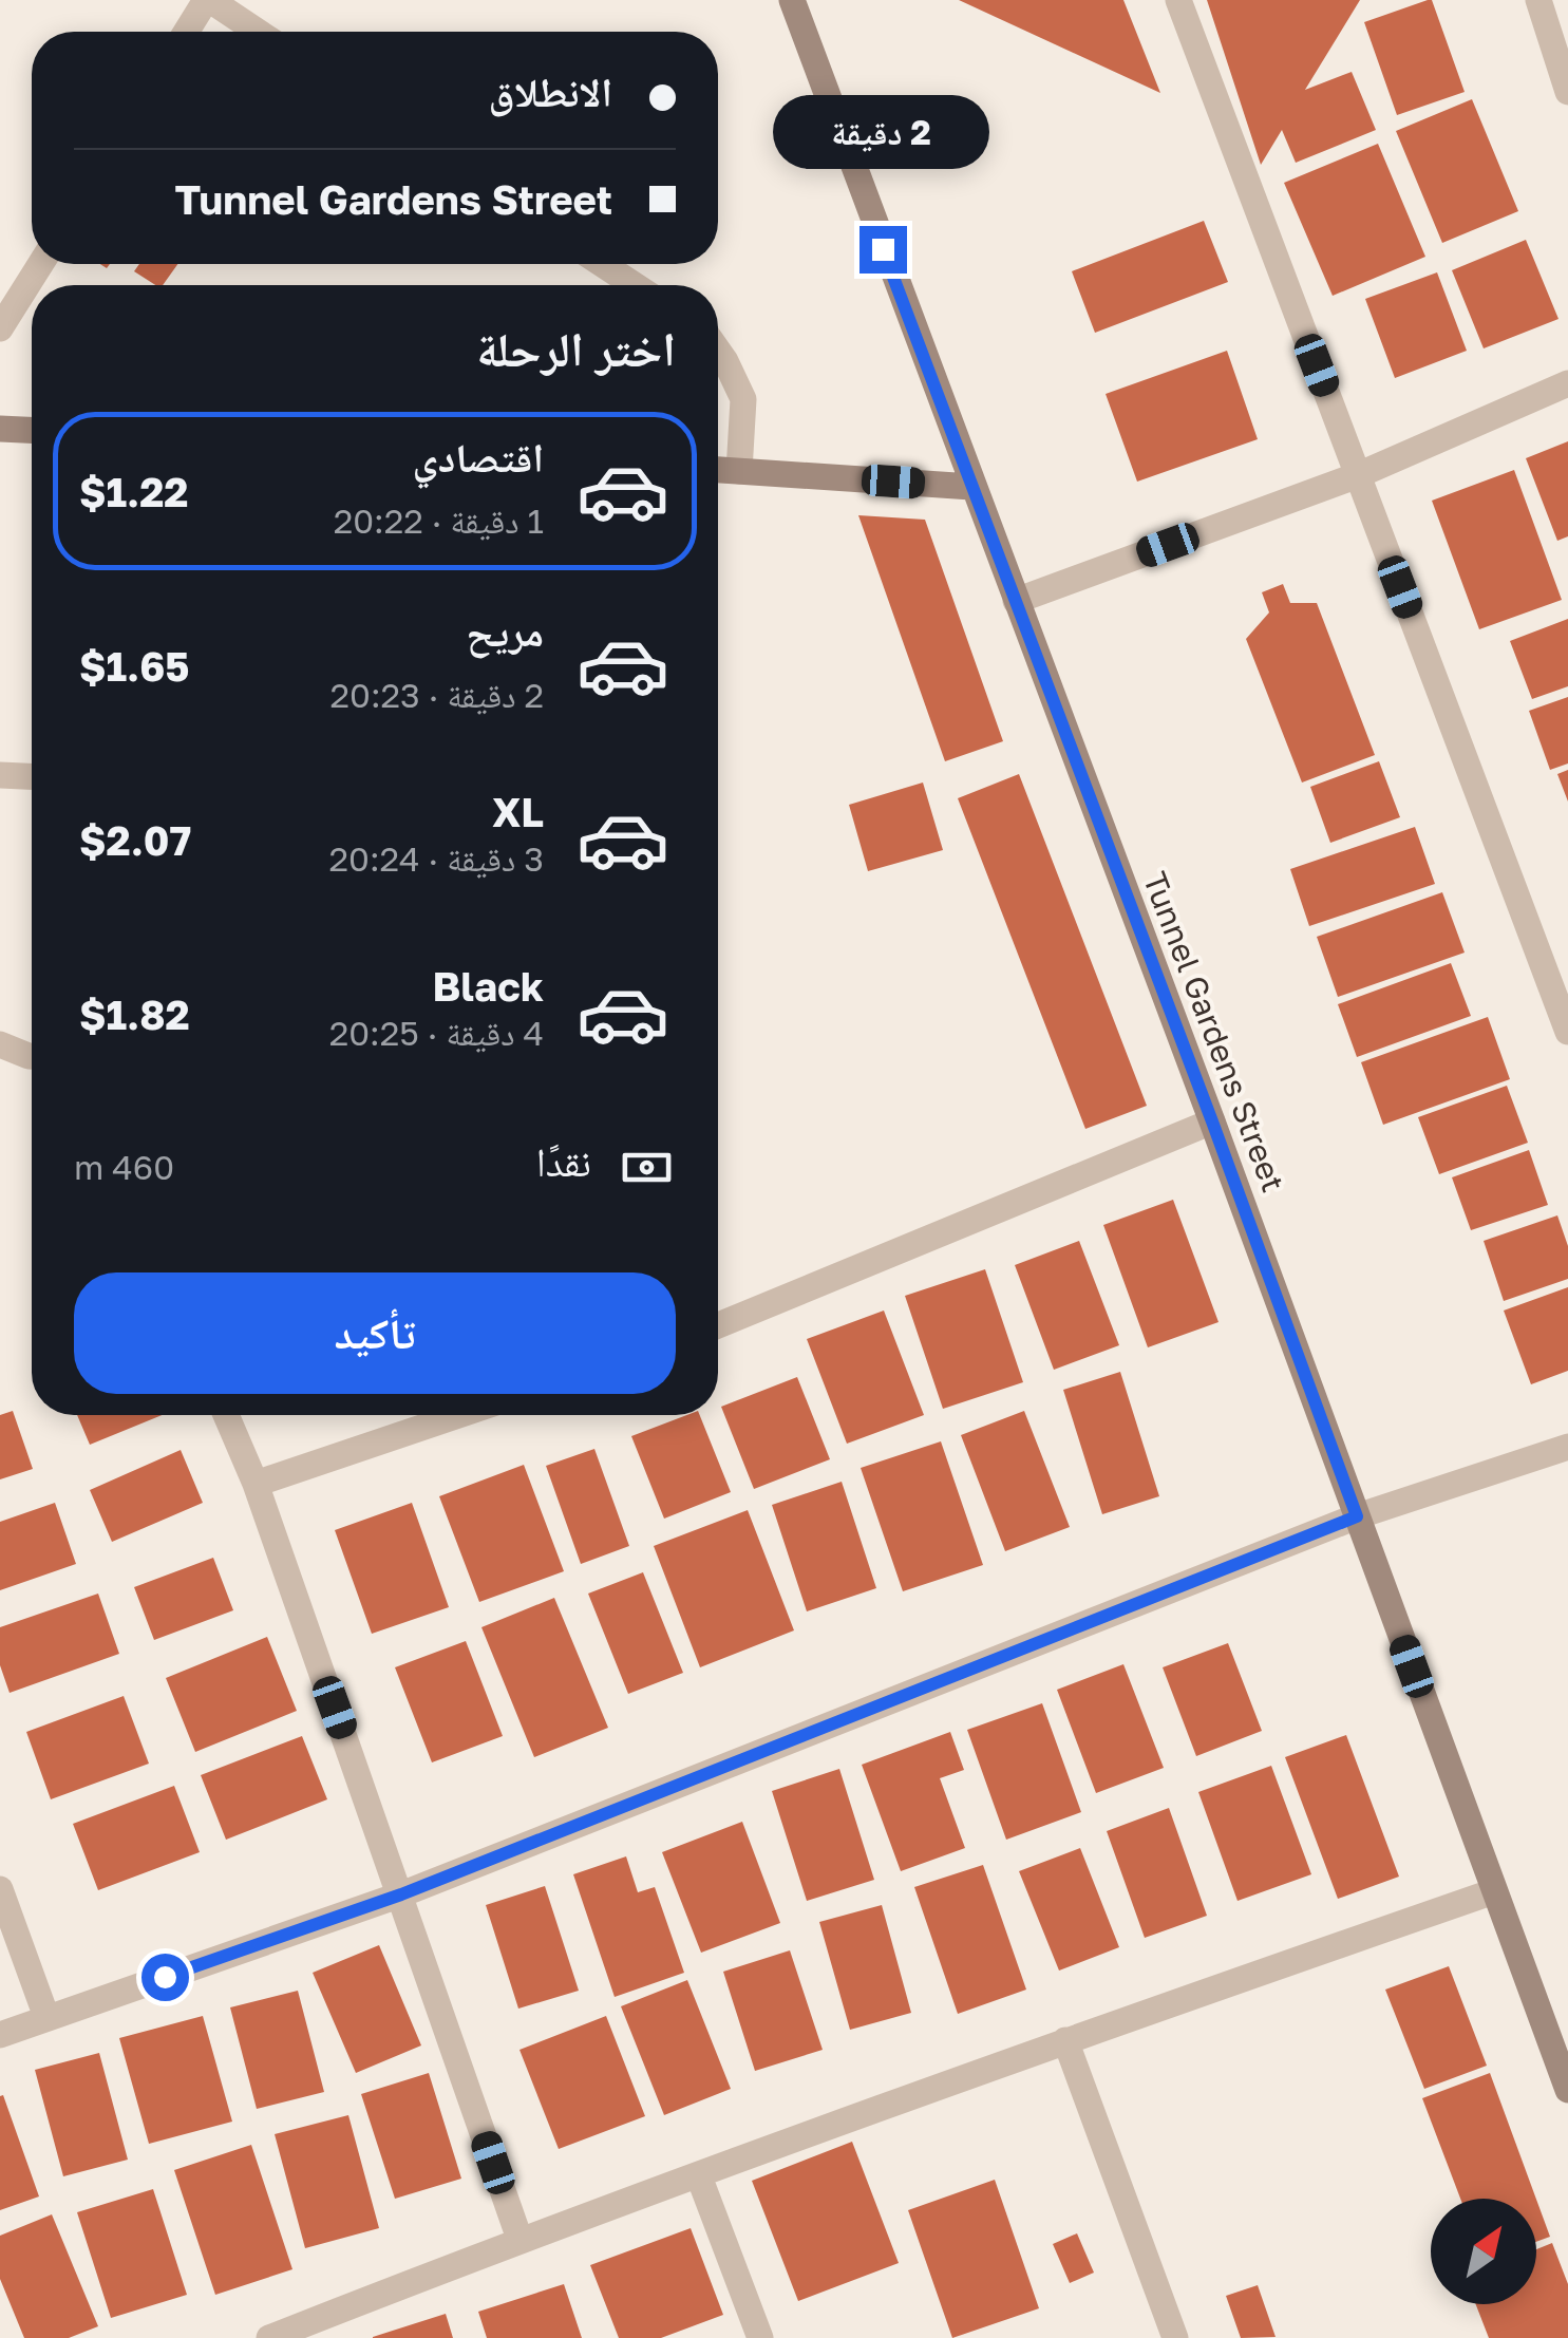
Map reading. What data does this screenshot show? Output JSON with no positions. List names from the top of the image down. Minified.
{"streets":{"main road":["Tunnel Gardens Street"]},"north":"top right","page":{"banner":["الانطلاق","Tunnel Gardens Street"],"bubble":"2 دقيقة","heading":"اختر الرحلة","list":[{"name":"اقتصادي","note":"1 دقيقة · 20:22","value":"$1.22"},{"name":"مريح","note":"2 دقيقة · 20:23","value":"$1.65"},{"name":"XL","note":"3 دقيقة · 20:24","value":"$2.07"},{"name":"Black","note":"4 دقيقة · 20:25","value":"$1.82"}],"pay":["نقدًا","460 m"],"buttons":"تأكيد"}}
